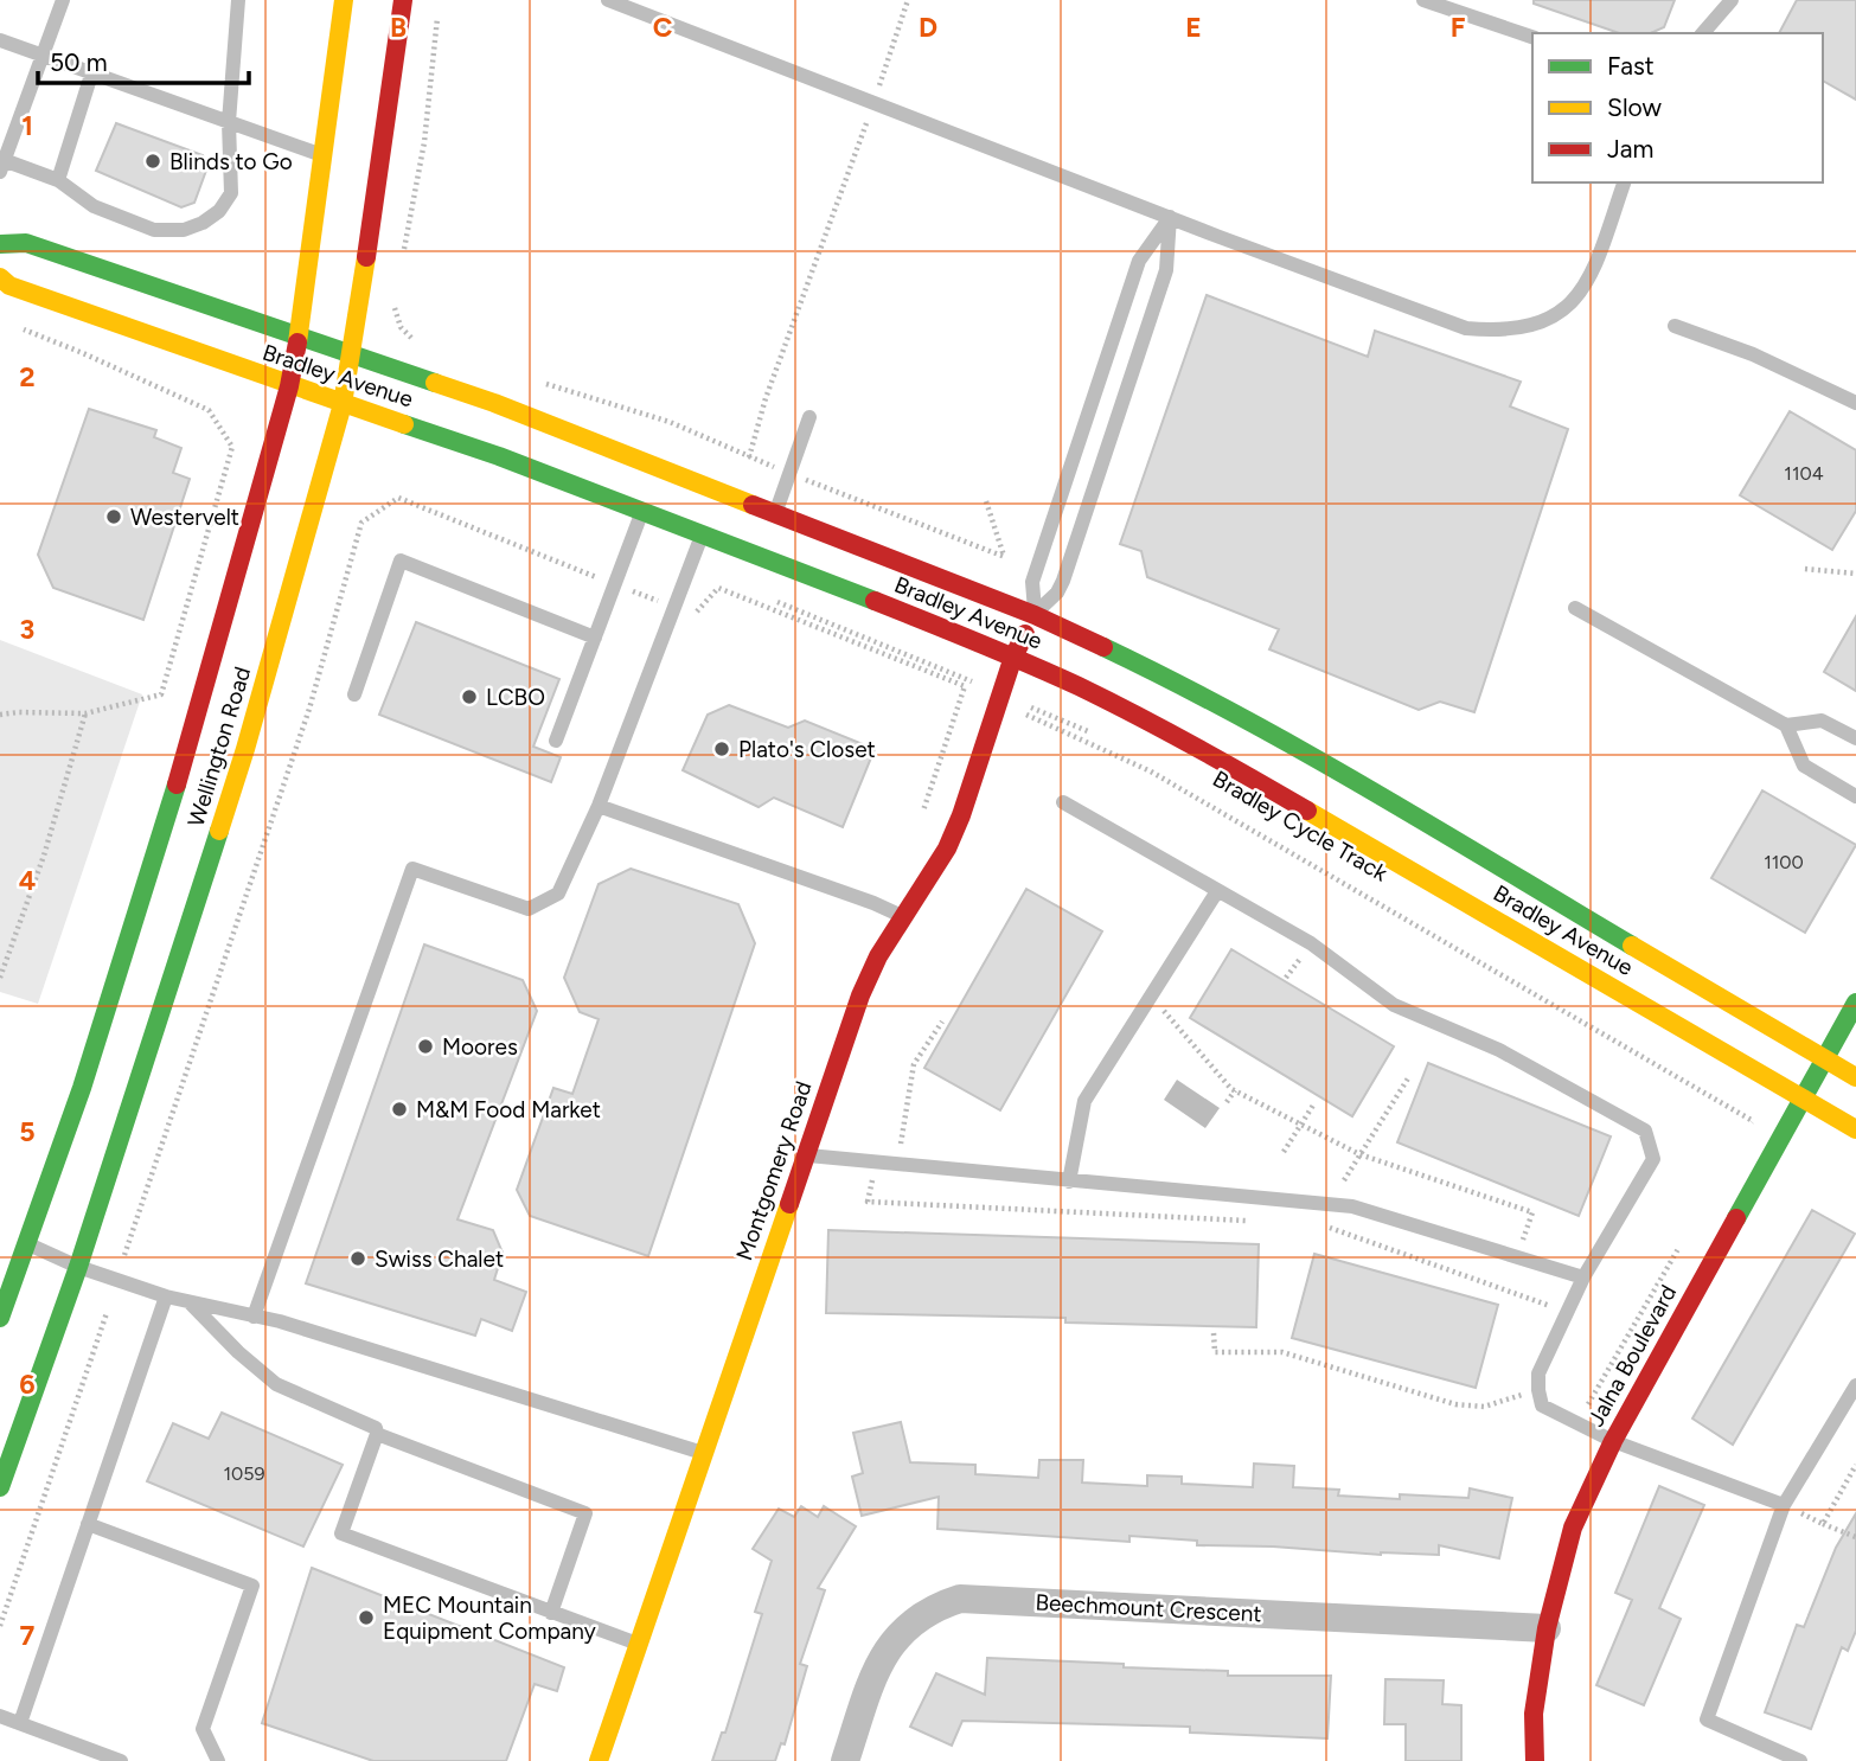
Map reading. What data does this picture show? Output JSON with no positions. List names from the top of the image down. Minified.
{"streets":{"main road":["Bradley Avenue","Wellington Road","Montgomery Road","Jalna Boulevard"],"street":["Beechmount Crescent"]},"crossings":[["Bradley Avenue","Wellington Road"],["Bradley Avenue","Montgomery Road"],["Bradley Avenue","Jalna Boulevard"],["Jalna Boulevard","Beechmount Crescent"]],"places":["Blinds to Go","Westervelt","LCBO","Plato's Closet","Moores","M&M Food Market","Swiss Chalet","MEC Mountain Equipment Company"],"house_numbers":["1104","1100","1059"],"legend":["Fast","Slow","Jam"],"scale_bar":"50 m","grid":{"columns":["B","C","D","E","F"],"rows":["1","2","3","4","5","6","7"]}}
